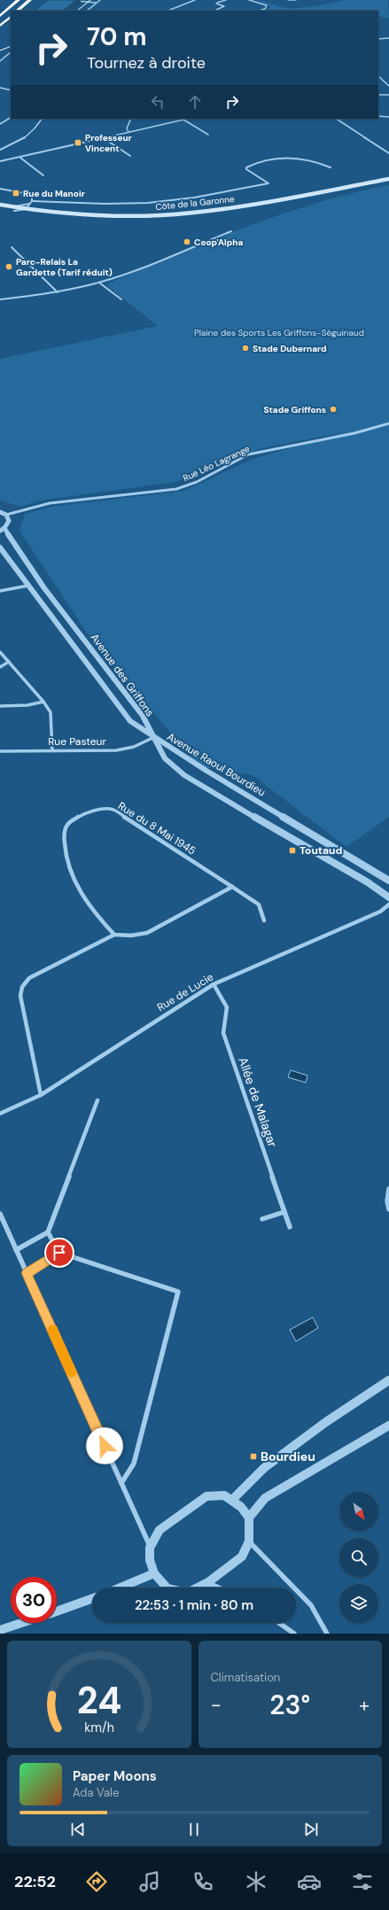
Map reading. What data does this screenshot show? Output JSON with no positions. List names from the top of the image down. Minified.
{"streets":{"main road":["Côte de la Garonne"],"street":["Rue Léo Lagrange","Avenue des Griffons","Rue Pasteur","Avenue Raoul Bourdieu","Rue du 8 Mai 1945","Rue de Lucie","Allée de Malagar"]},"crossings":[["Avenue des Griffons","Rue Pasteur"],["Avenue des Griffons","Avenue Raoul Bourdieu"],["Rue Pasteur","Avenue Raoul Bourdieu"],["Rue de Lucie","Allée de Malagar"]],"parks":["Plaine des Sports Les Griffons-Séguinaud"],"places":{"transit":["Professeur Vincent","Rue du Manoir","Toutaud","Bourdieu"],"other":["Coop'Alpha","Parc-Relais La Gardette (Tarif réduit)","Stade Dubernard","Stade Griffons"]},"north":"bottom right","page":{"turn":["70 m","Tournez à droite"],"limit":"30","trip":"22:53 · 1 min · 80 m","tile":"Climatisation","heat":["−","23°","+"],"song":["Paper Moons","Ada Vale"],"tabs":"22:52","gauge":["24","km/h"]}}
